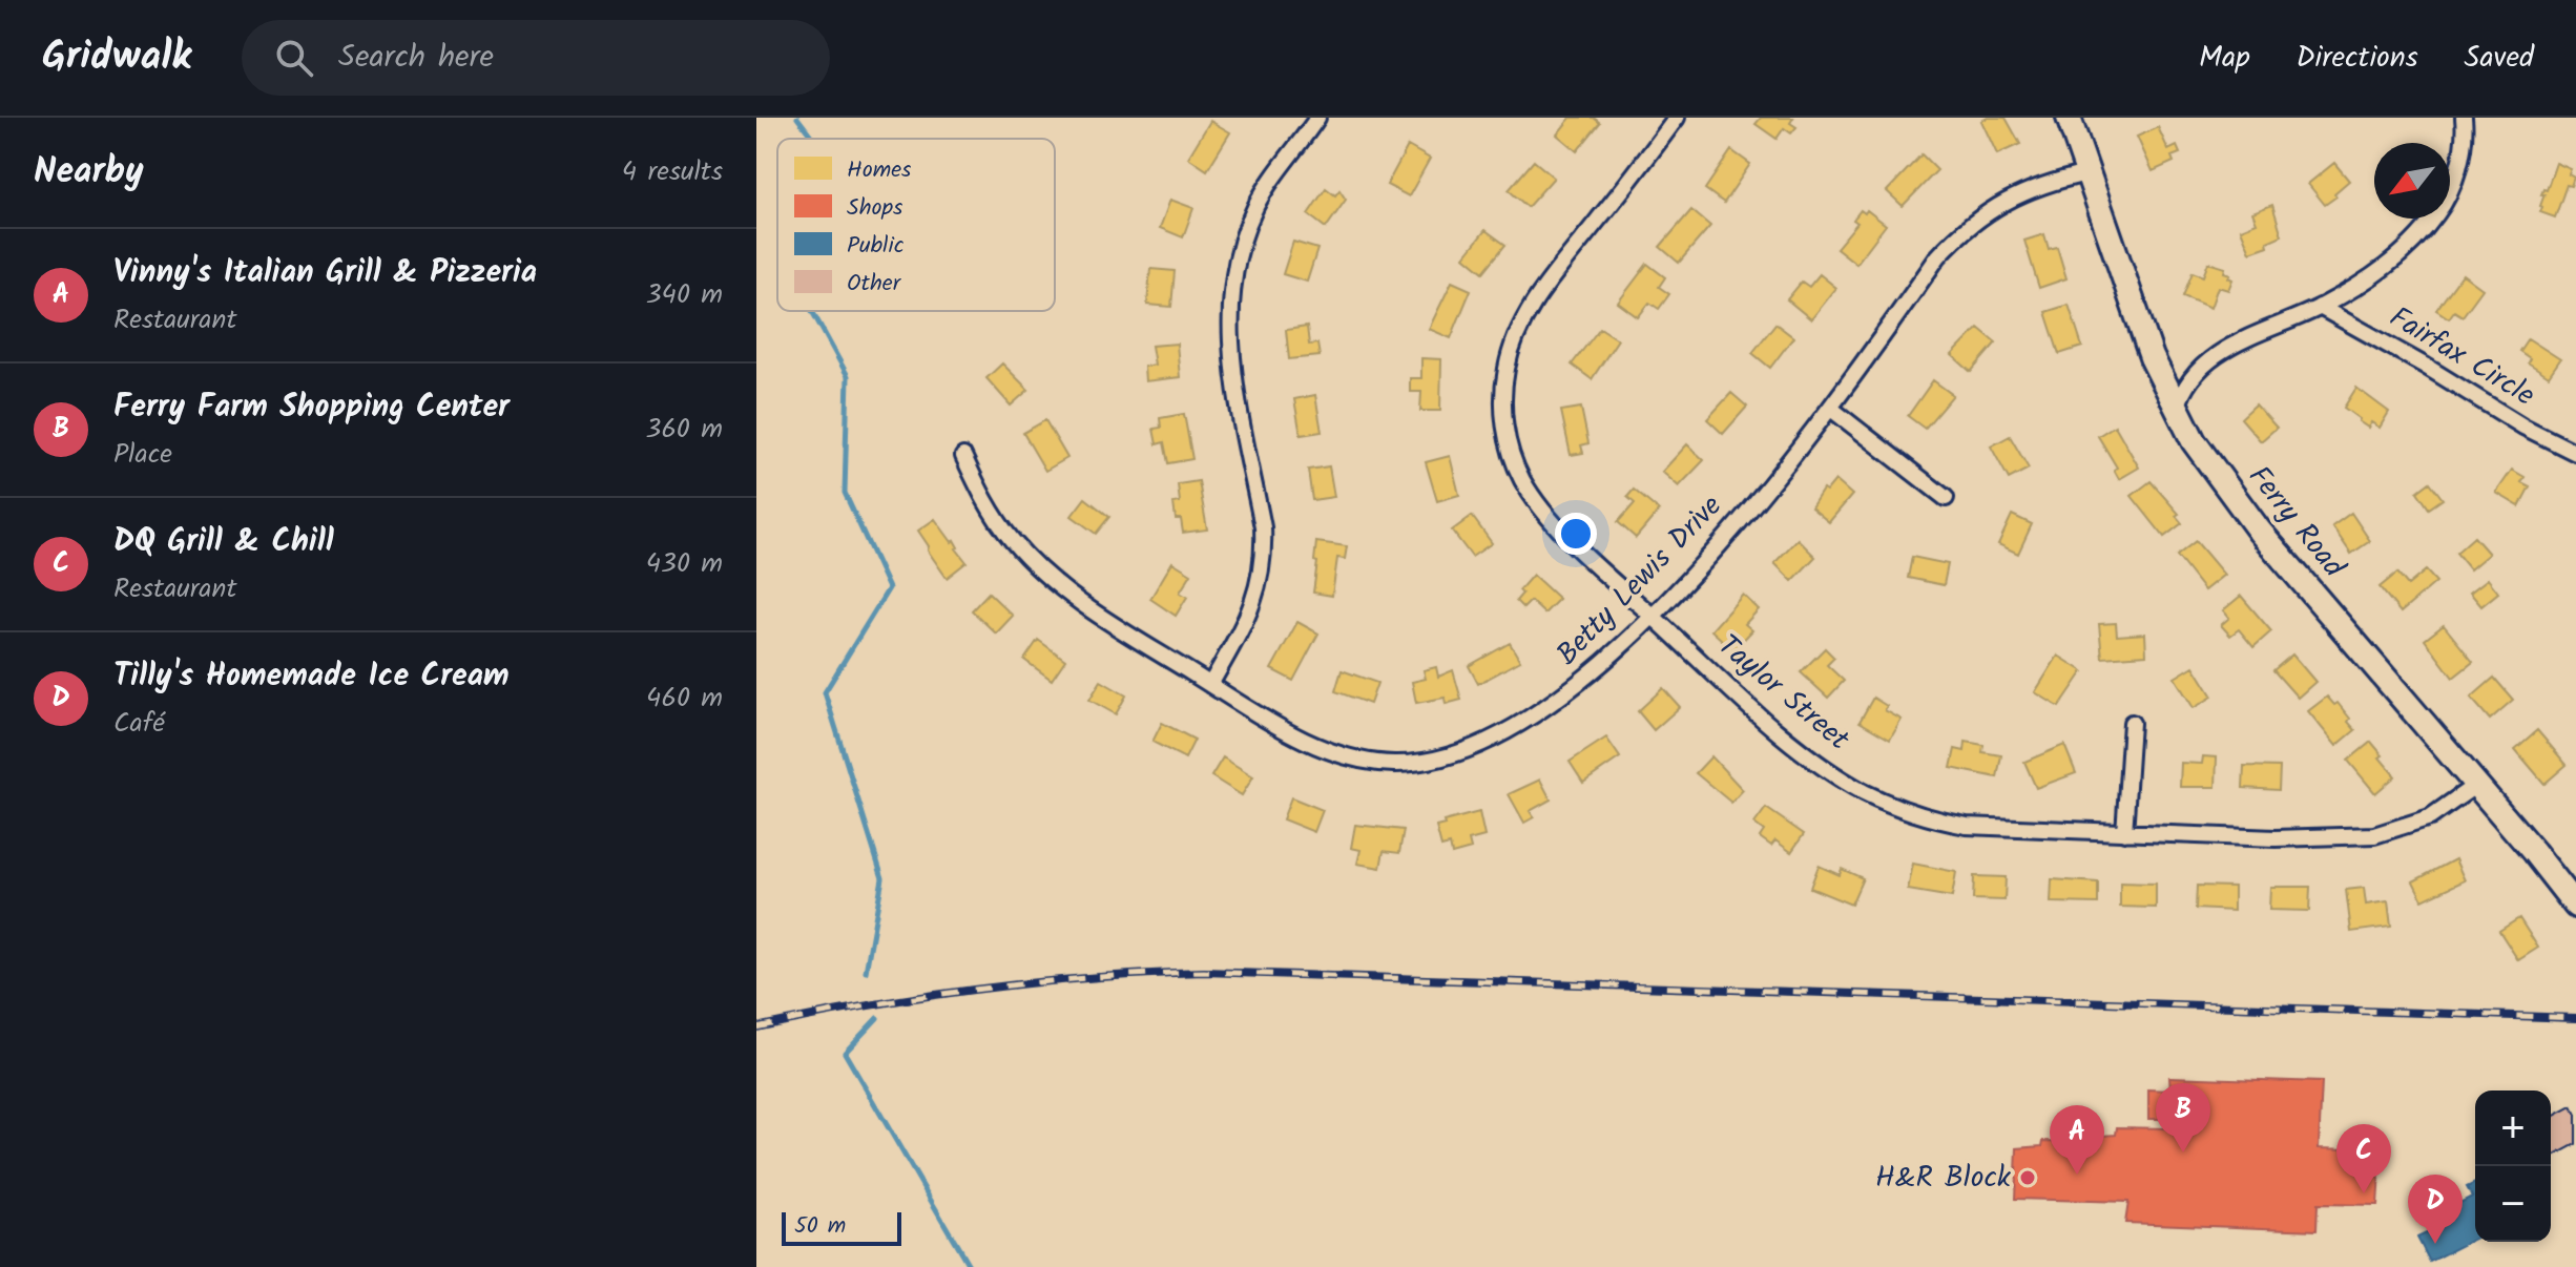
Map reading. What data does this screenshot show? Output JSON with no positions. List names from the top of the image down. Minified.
{"streets":{"main road":["Ferry Road"],"street":["Fairfax Circle","Betty Lewis Drive","Taylor Street"]},"crossings":[["Ferry Road","Betty Lewis Drive"],["Ferry Road","Taylor Street"],["Betty Lewis Drive","Taylor Street"]],"places":["H&R Block"],"legend":["Homes","Shops","Public","Other"],"scale_bar":"50 m","north":"bottom left","page":{"header":"Gridwalk","search":"Search here","nav":["Map","Directions","Saved"],"heading":["Nearby","4 results"],"list":[{"mark":"A","name":"Vinny's Italian Grill & Pizzeria","note":"Restaurant","value":"340 m"},{"mark":"B","name":"Ferry Farm Shopping Center","note":"Place","value":"360 m"},{"mark":"C","name":"DQ Grill & Chill","note":"Restaurant","value":"430 m"},{"mark":"D","name":"Tilly's Homemade Ice Cream","note":"Café","value":"460 m"}],"pins":["B","A","C","D"],"map_buttons":["+","−"],"scale":"50 m"}}
